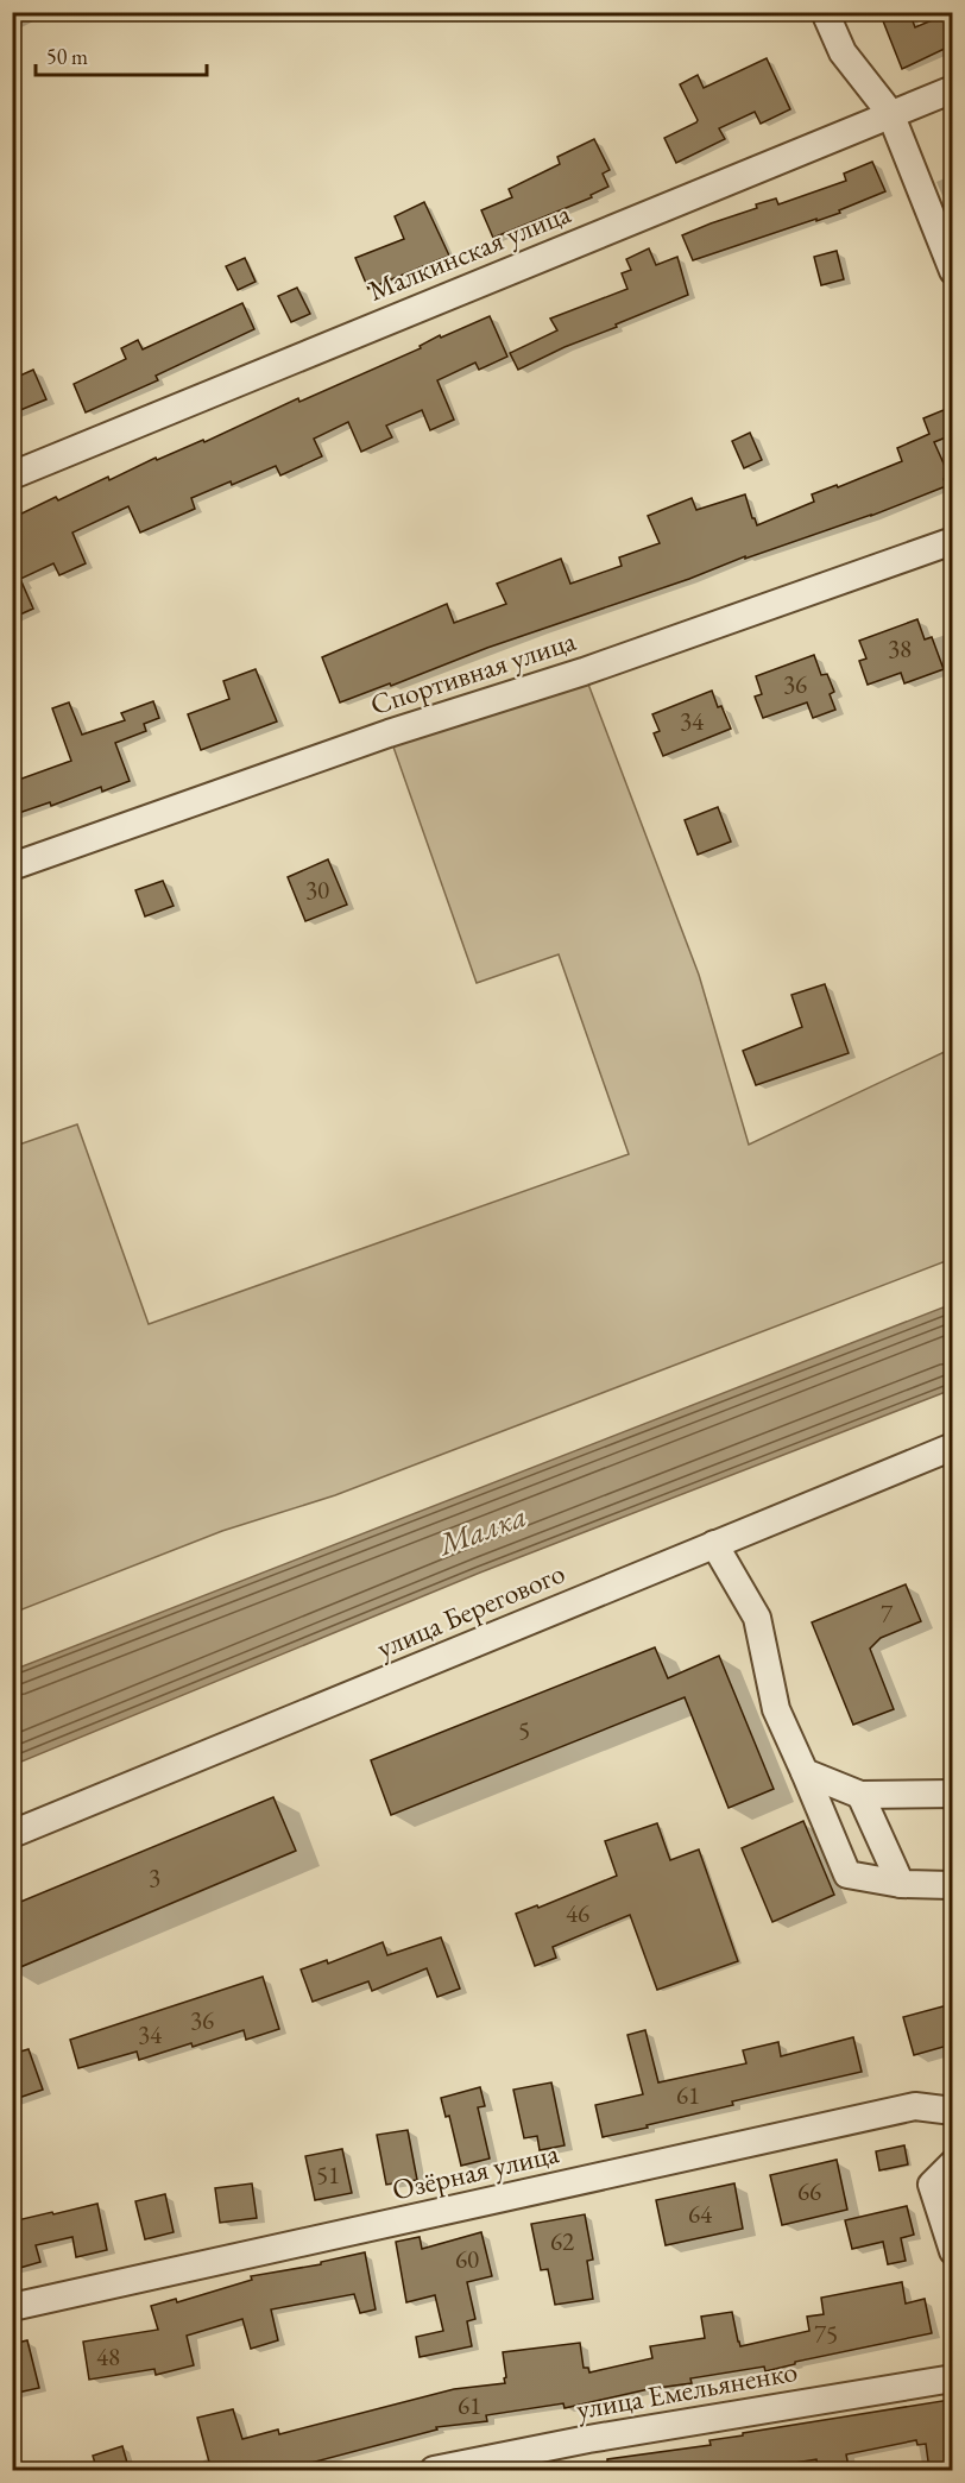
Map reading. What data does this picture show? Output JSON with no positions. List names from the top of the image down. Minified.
{"streets":{"street":["Малкинская улица","Спортивная улица","улица Берегового","Озёрная улица","улица Емельяненко"]},"water":["Малка"],"house_numbers":["38","36","34","30","7","5","3","46","36","34","61","51","66","64","62","60","75","48","61"],"scale_bar":"50 m"}
